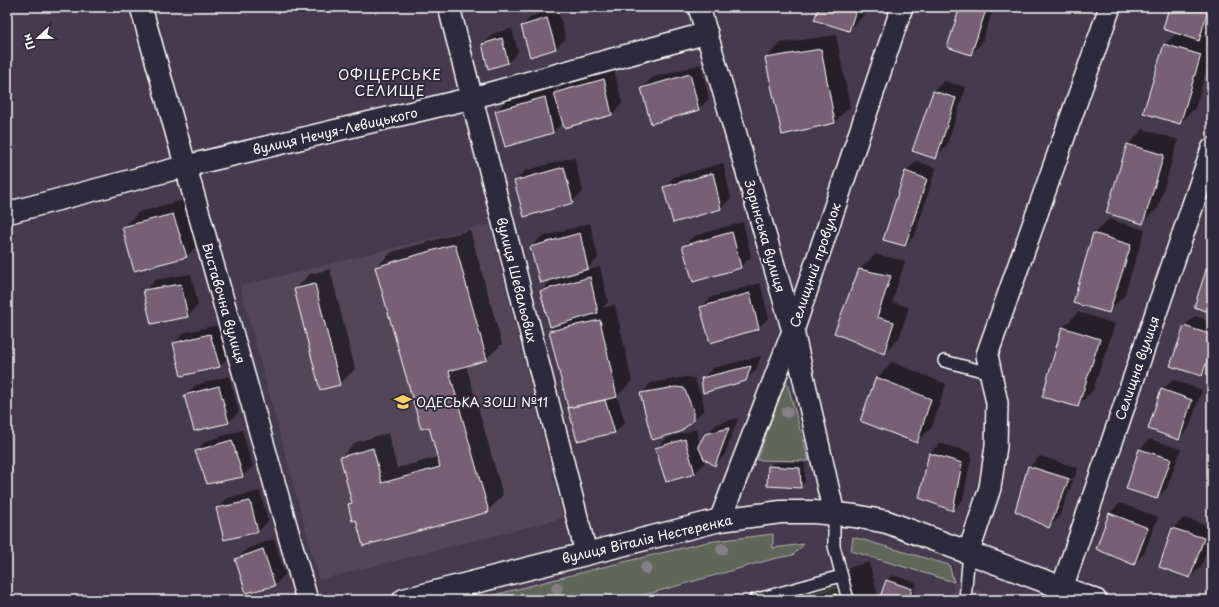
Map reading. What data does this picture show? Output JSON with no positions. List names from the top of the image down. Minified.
{"streets":{"main road":["вулиця Віталія Нестеренка"],"street":["вулиця Нечуя-Левицького","Зоринська вулиця","Селищний провулок","вулиця Шевальових","Виставочна вулиця","Селищна вулиця"]},"crossings":[["вулиця Нечуя-Левицького","Зоринська вулиця"],["вулиця Нечуя-Левицького","вулиця Шевальових"],["вулиця Нечуя-Левицького","Виставочна вулиця"],["Зоринська вулиця","Селищний провулок"],["Зоринська вулиця","вулиця Віталія Нестеренка"],["Селищний провулок","вулиця Віталія Нестеренка"],["вулиця Шевальових","вулиця Віталія Нестеренка"],["Селищна вулиця","вулиця Віталія Нестеренка"]],"districts":["ОФІЦЕРСЬКЕ СЕЛИЩЕ"],"places":{"school or university":["ОДЕСЬКА ЗОШ №11"]},"north":"left"}
